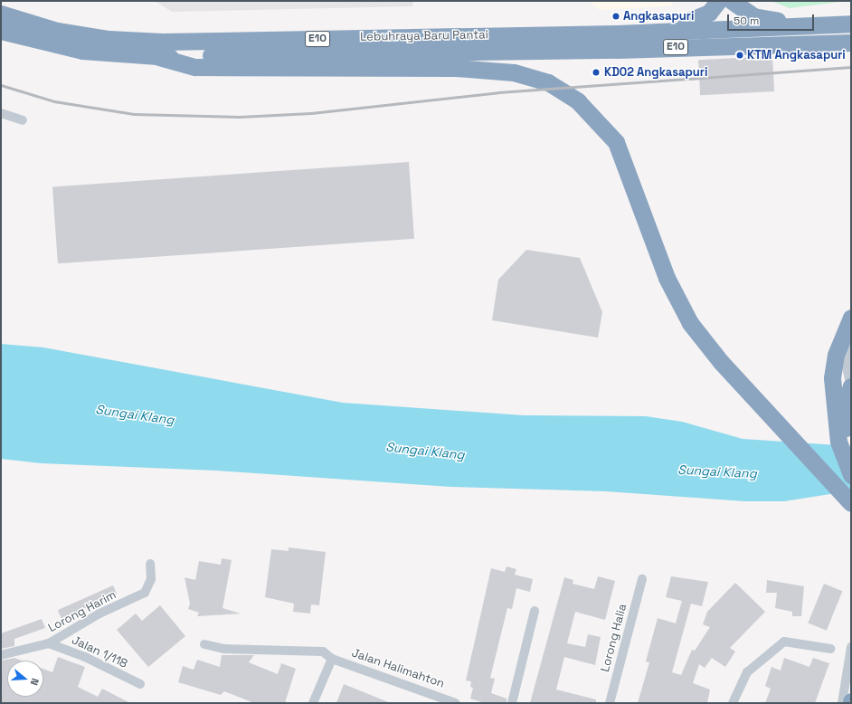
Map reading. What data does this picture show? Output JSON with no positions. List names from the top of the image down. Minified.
{"streets":{"highway":["Lebuhraya Baru Pantai","E10"],"street":["Lorong Harim","Lorong Halia","Jalan 1/118","Jalan Halimahton"]},"crossings":[["Lorong Harim","Jalan 1/118"]],"water":["Sungai Klang"],"places":["Angkasapuri","KTM Angkasapuri","KD02 Angkasapuri"],"scale_bar":"50 m","north":"right"}
